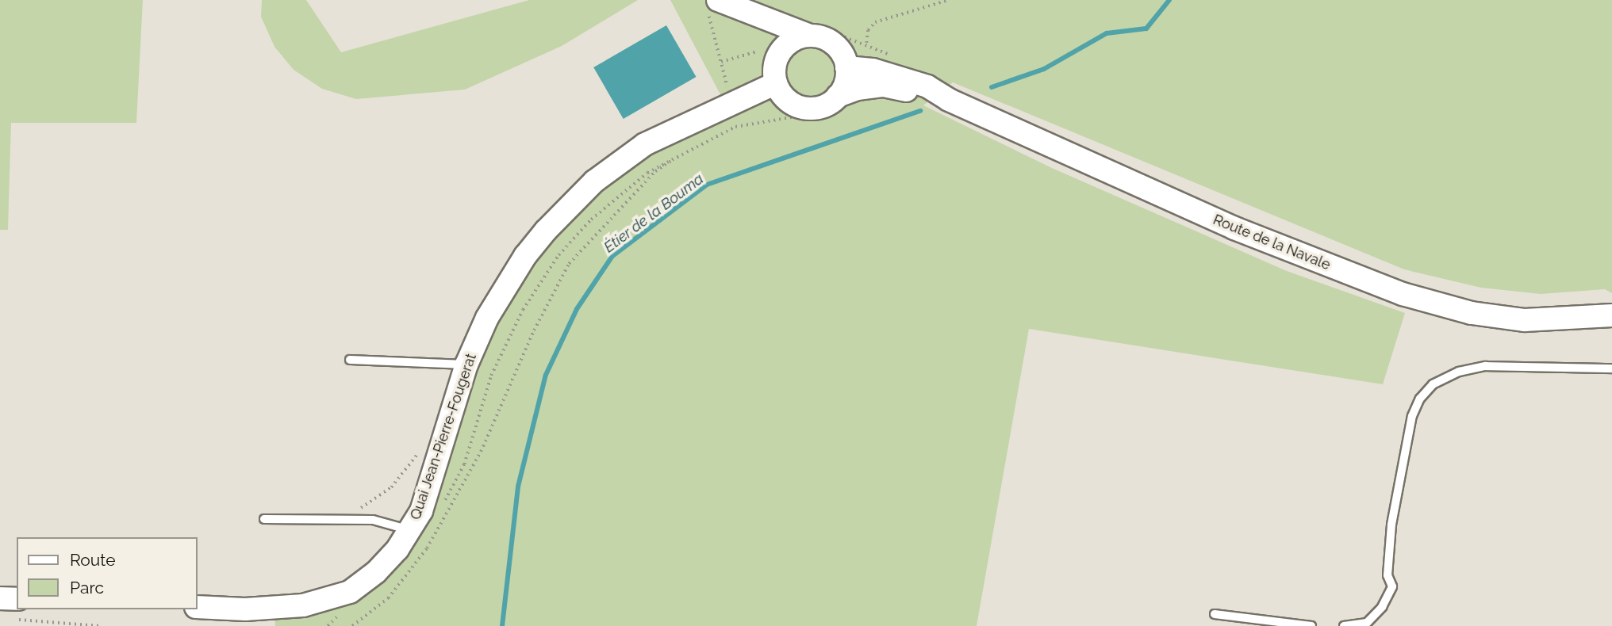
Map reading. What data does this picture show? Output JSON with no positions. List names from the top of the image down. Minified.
{"streets":{"main road":["Route de la Navale","Quai Jean-Pierre-Fougerat"]},"crossings":[["Route de la Navale","Quai Jean-Pierre-Fougerat"]],"water":["Étier de la Bouma"],"legend":["Route","Parc"]}
